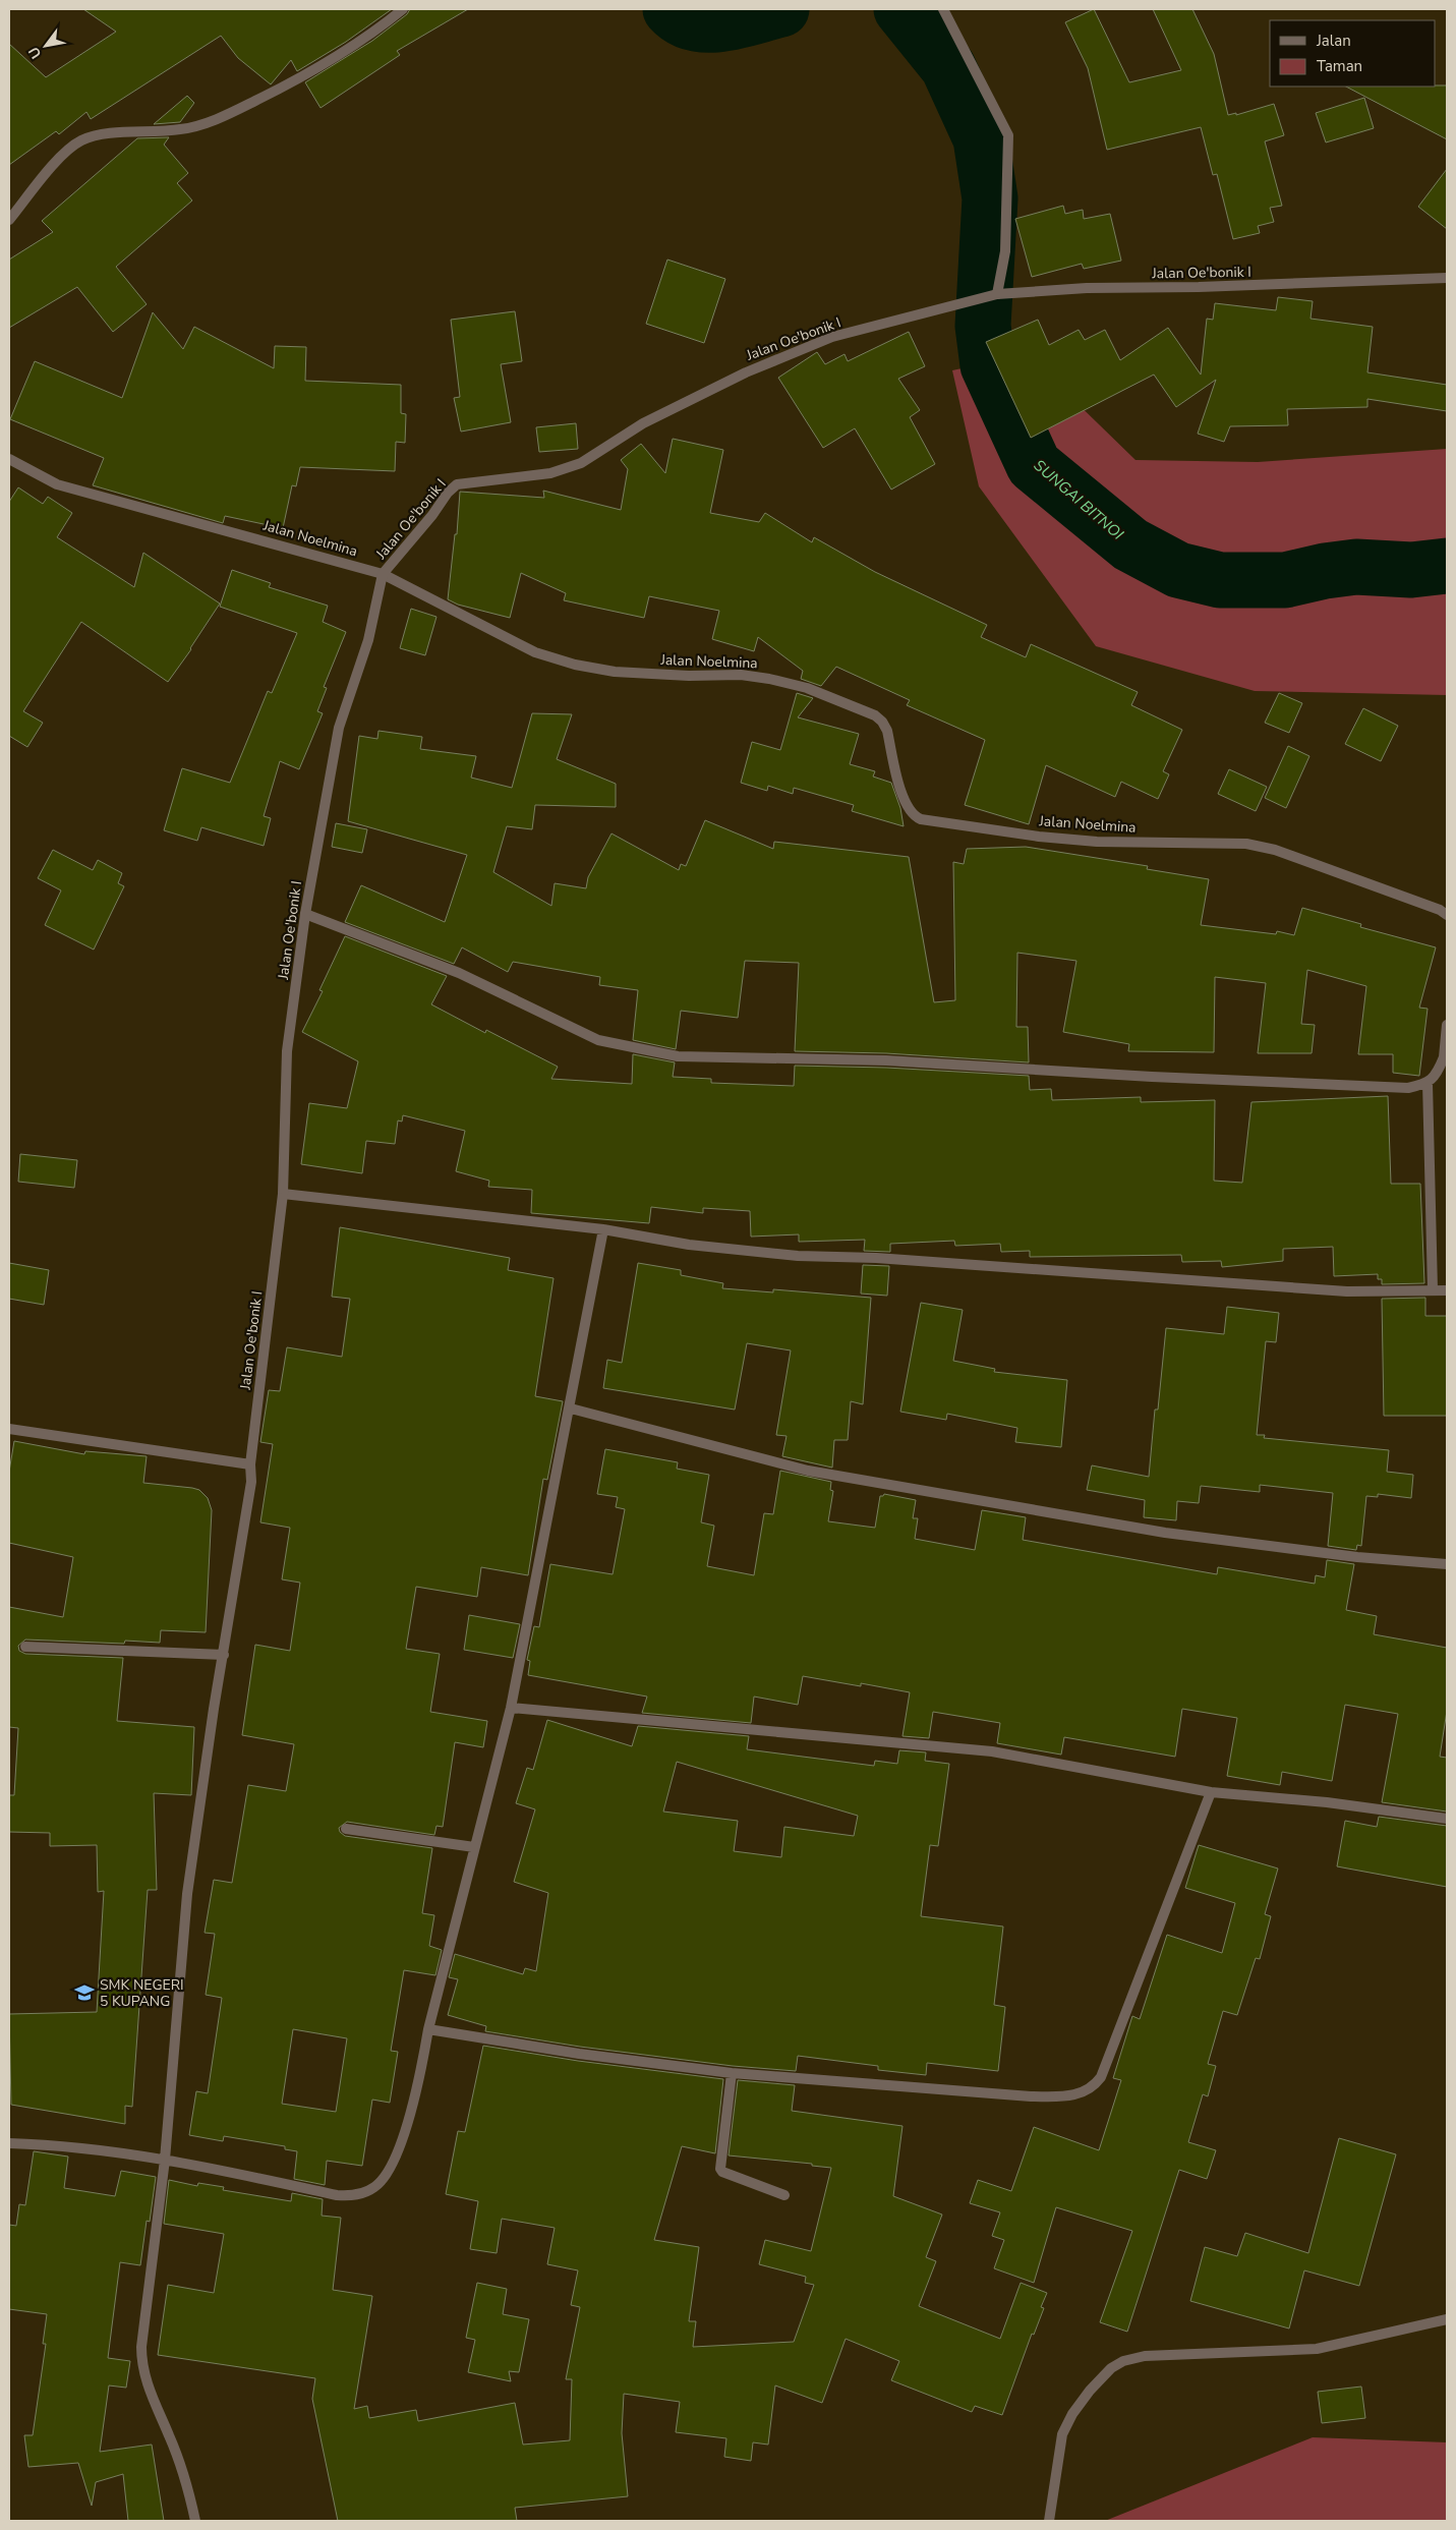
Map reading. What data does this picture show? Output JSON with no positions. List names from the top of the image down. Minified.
{"streets":{"street":["Jalan Oe'bonik I","Jalan Noelmina"]},"crossings":[["Jalan Oe'bonik I","Jalan Noelmina"]],"water":["SUNGAI BITNOI"],"places":{"school or university":["SMK NEGERI 5 KUPANG"]},"legend":["Jalan","Taman"],"north":"bottom left"}
